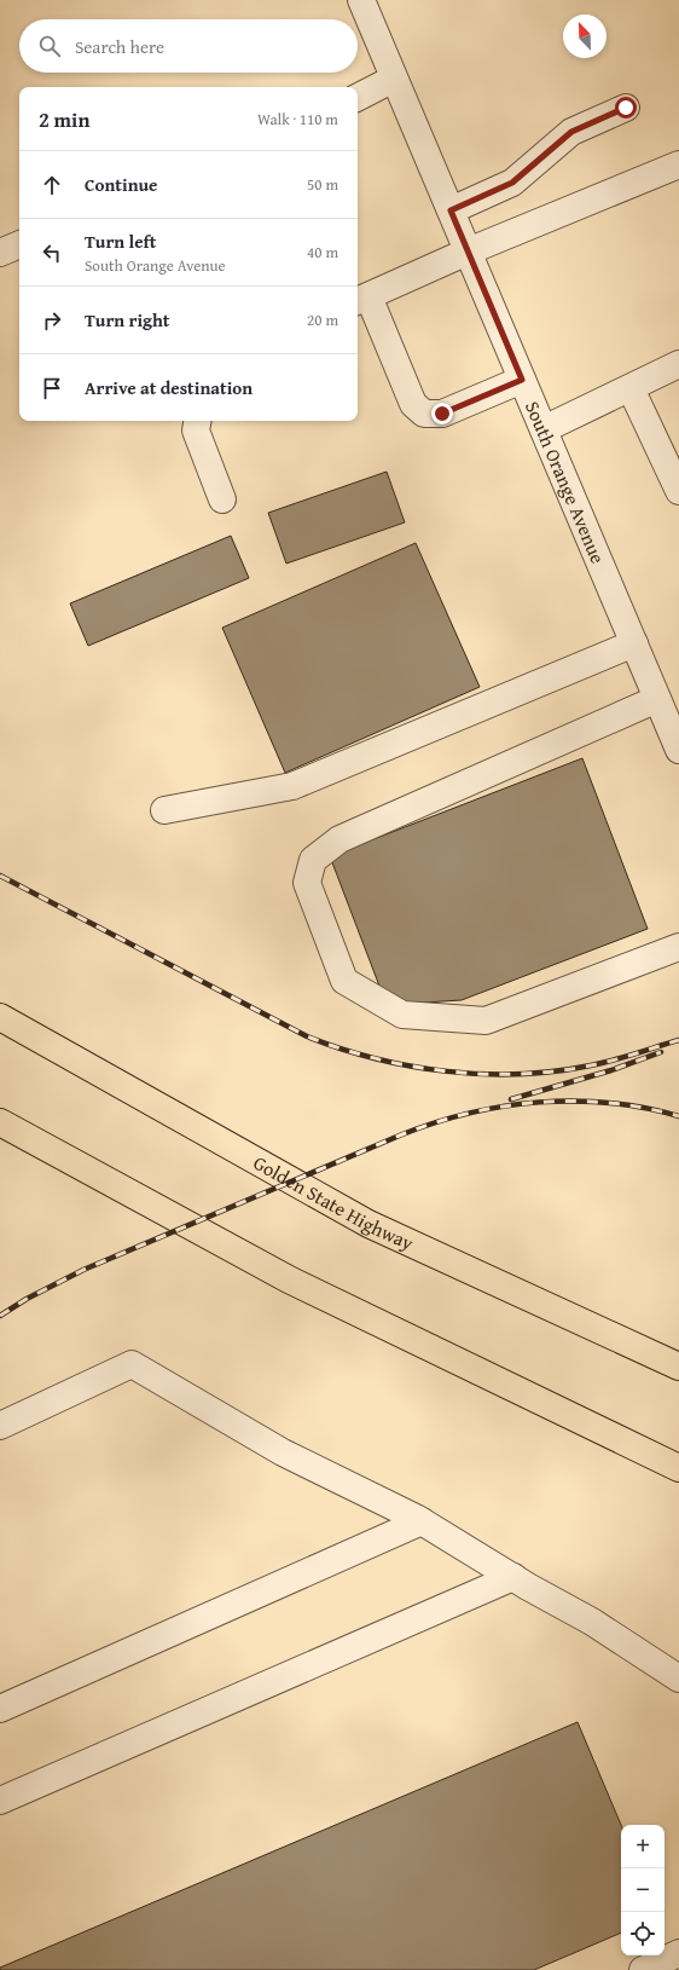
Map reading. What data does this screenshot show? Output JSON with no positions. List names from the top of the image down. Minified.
{"streets":{"highway":["Golden State Highway"],"street":["South Orange Avenue"]},"north":"top left","page":{"search":"Search here","heading":["2 min","Walk · 110 m"],"list":[["Continue","50 m"],["Turn left","South Orange Avenue","40 m"],["Turn right","20 m"],"Arrive at destination"],"map_buttons":["+","−"]}}
